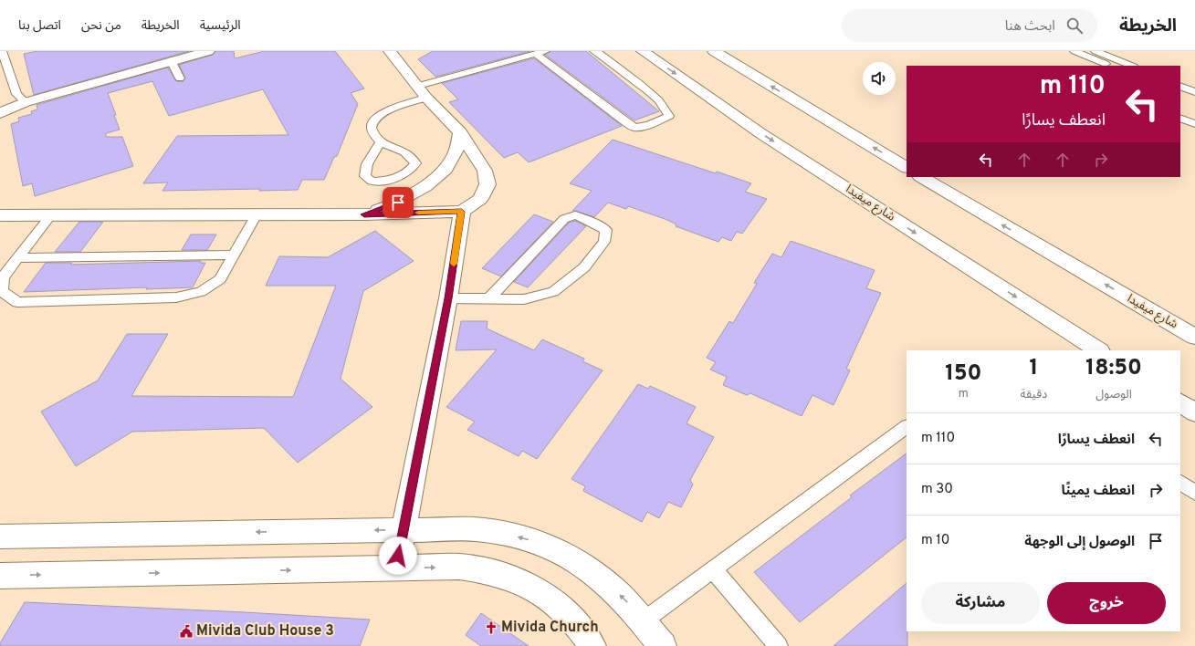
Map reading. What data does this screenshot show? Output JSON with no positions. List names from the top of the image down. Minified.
{"streets":{"street":["شارع ميفيدا"]},"places":{"church":["Mivida Church"],"public building":["Mivida Club House 3"]},"page":{"header":"الخريطة","search":"ابحث هنا","nav":["الرئيسية","الخريطة","من نحن","اتصل بنا"],"turn":["110 m","انعطف يسارًا"],"eta":["18:50","الوصول","1","دقيقة","150","m"],"list":[{"name":"انعطف يسارًا","value":"110 m"},{"name":"انعطف يمينًا","value":"30 m"},{"name":"الوصول إلى الوجهة","value":"10 m"}],"buttons":["خروج","مشاركة"]}}
